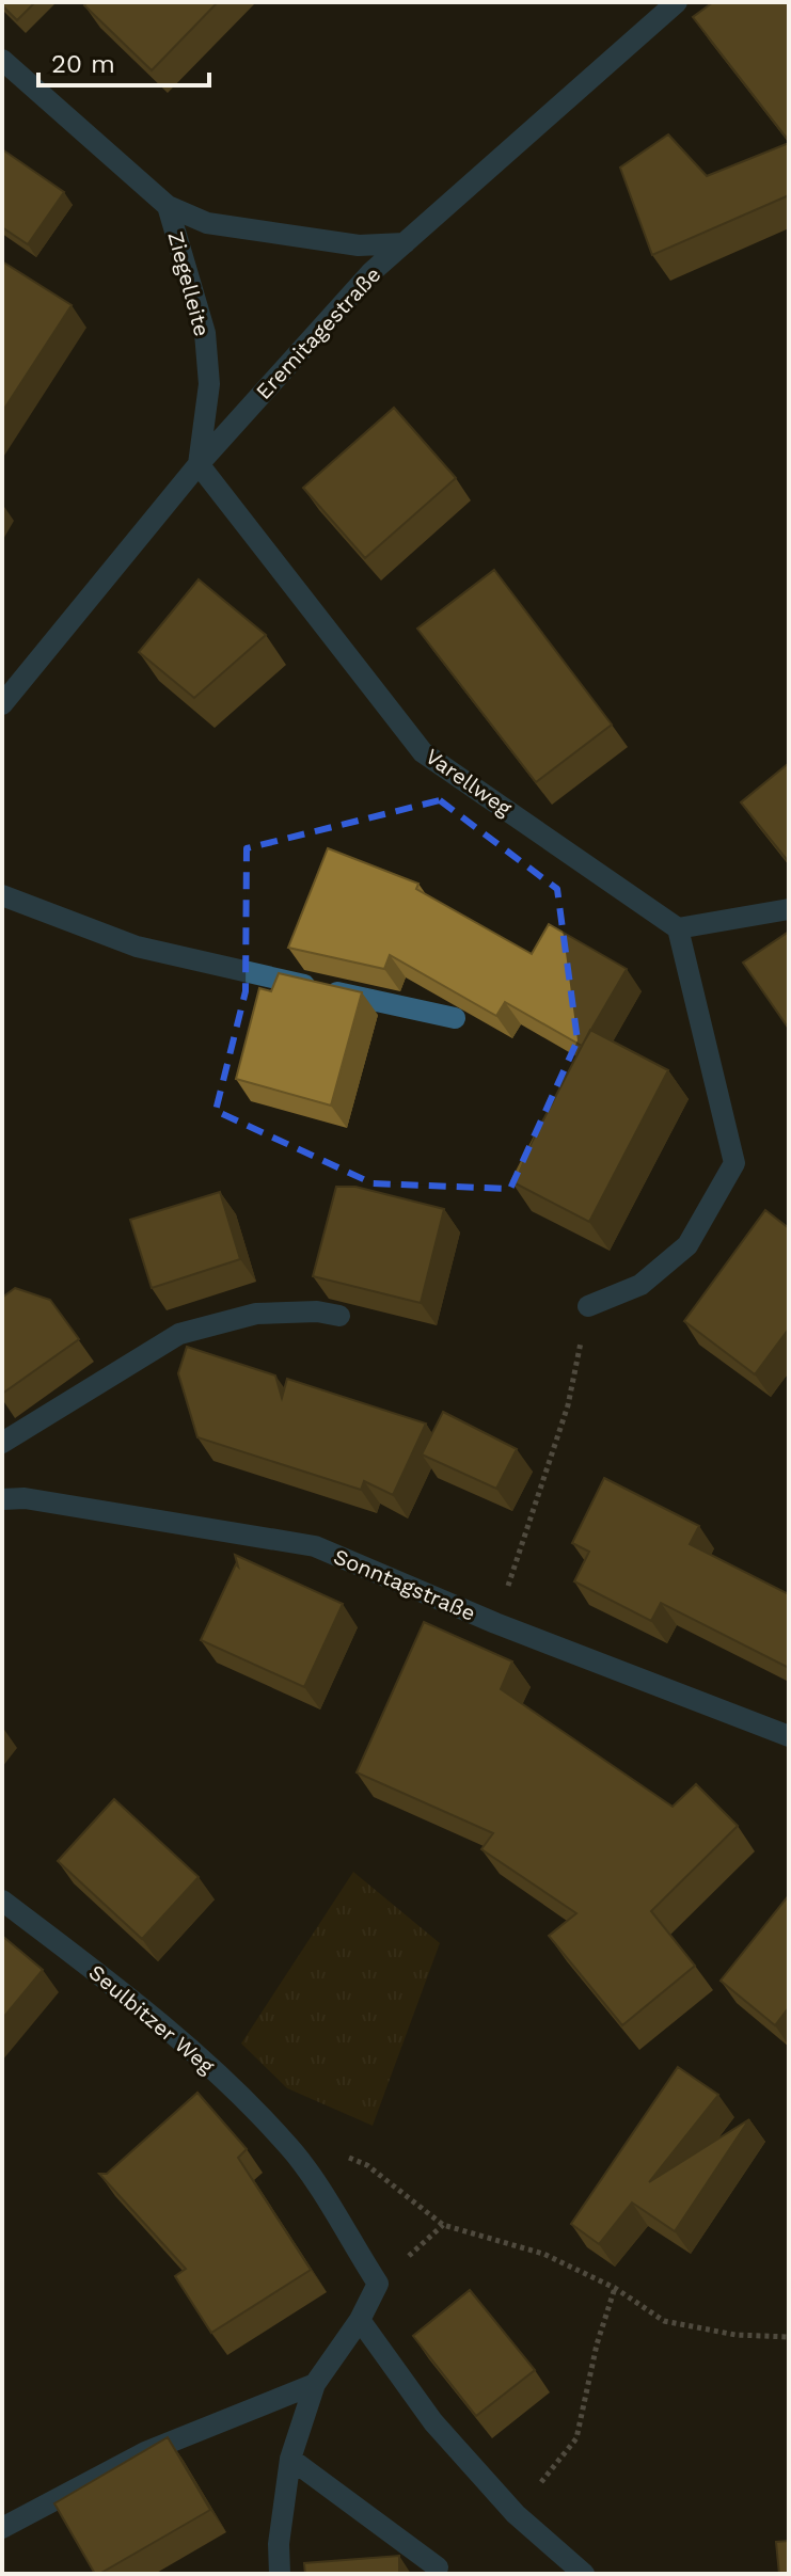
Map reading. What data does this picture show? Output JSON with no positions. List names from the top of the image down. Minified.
{"streets":{"street":["Ziegelleite","Eremitagestraße","Varellweg","Sonntagstraße","Seulbitzer Weg"]},"crossings":[["Ziegelleite","Eremitagestraße"],["Ziegelleite","Varellweg"],["Eremitagestraße","Varellweg"]],"scale_bar":"20 m"}
